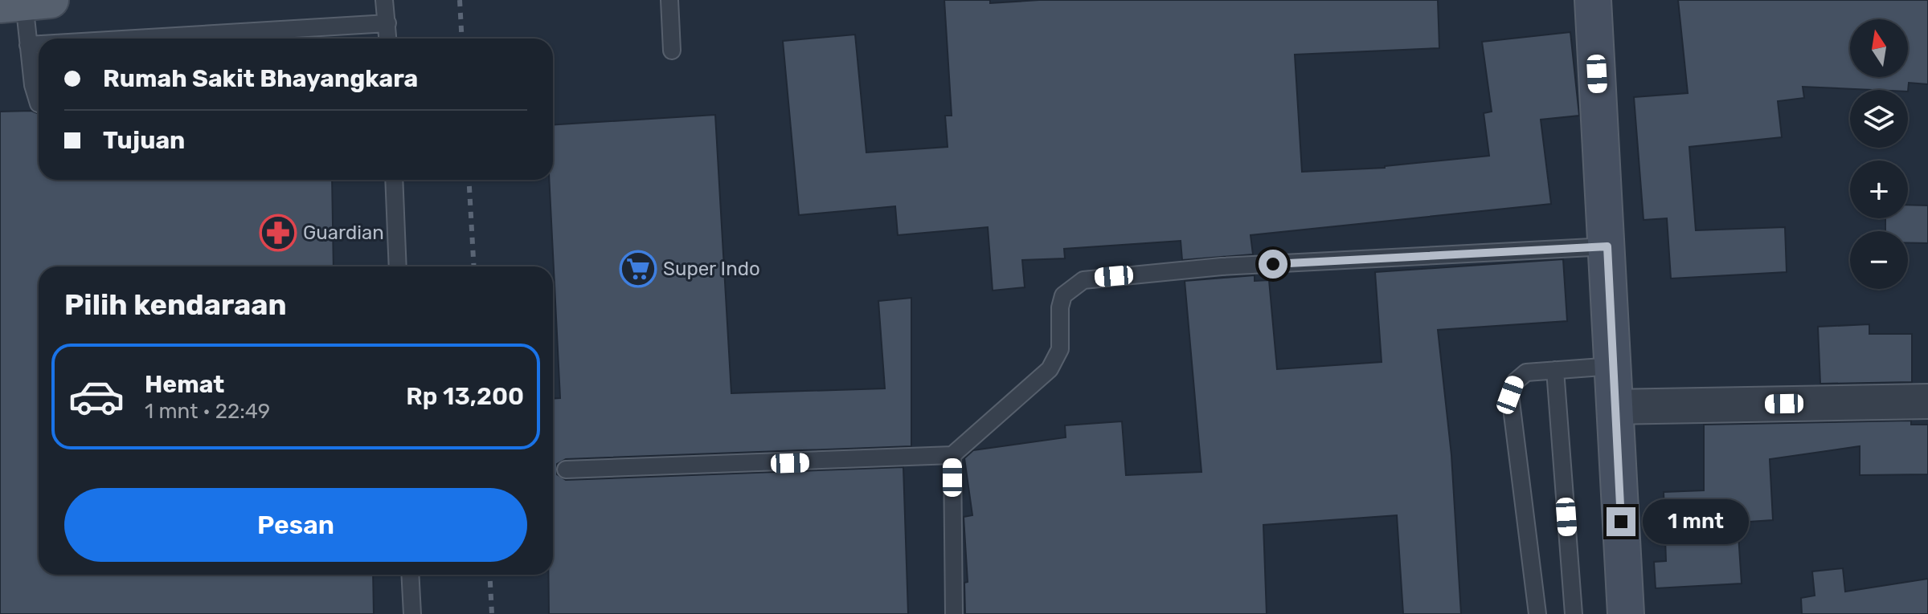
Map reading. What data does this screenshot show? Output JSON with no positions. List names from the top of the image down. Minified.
{"places":{"pharmacy":["Guardian"],"supermarket":["Super Indo"]},"north":"top","page":{"map_buttons":["+","−"],"banner":["Rumah Sakit Bhayangkara","Tujuan"],"heading":"Pilih kendaraan","list":[{"name":"Hemat","note":"1 mnt · 22:49","value":"Rp 13,200"}],"buttons":"Pesan","bubble":"1 mnt"}}
